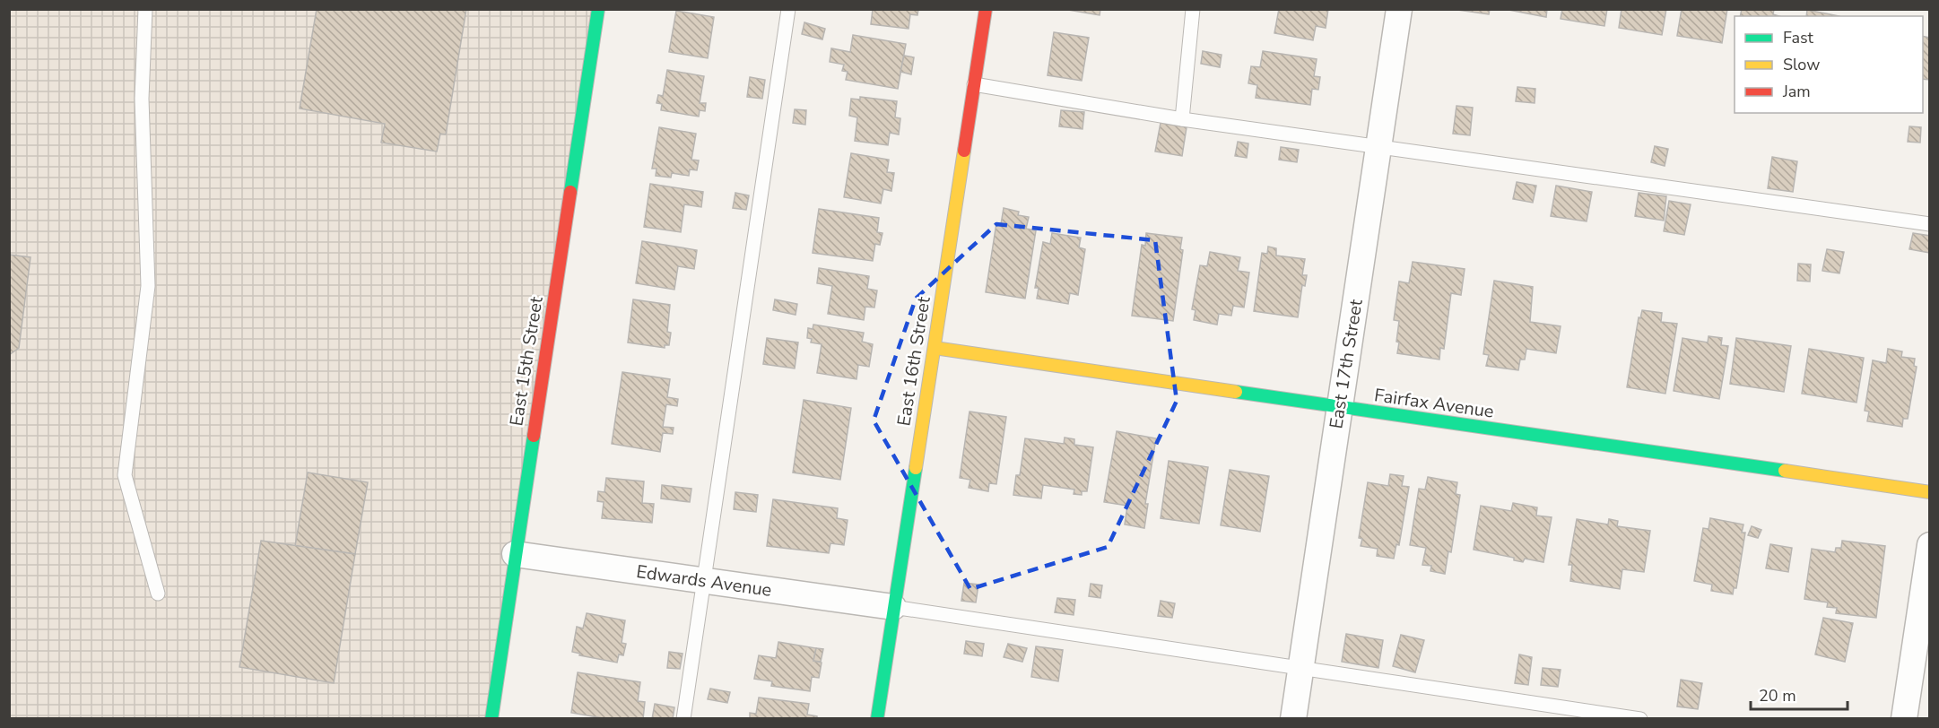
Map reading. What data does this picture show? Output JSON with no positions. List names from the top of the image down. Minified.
{"streets":{"street":["East 15th Street","East 16th Street","East 17th Street","Fairfax Avenue","Edwards Avenue"]},"crossings":[["East 15th Street","Edwards Avenue"],["East 16th Street","Fairfax Avenue"],["East 16th Street","Edwards Avenue"],["East 17th Street","Fairfax Avenue"]],"legend":["Fast","Slow","Jam"],"scale_bar":"20 m"}
